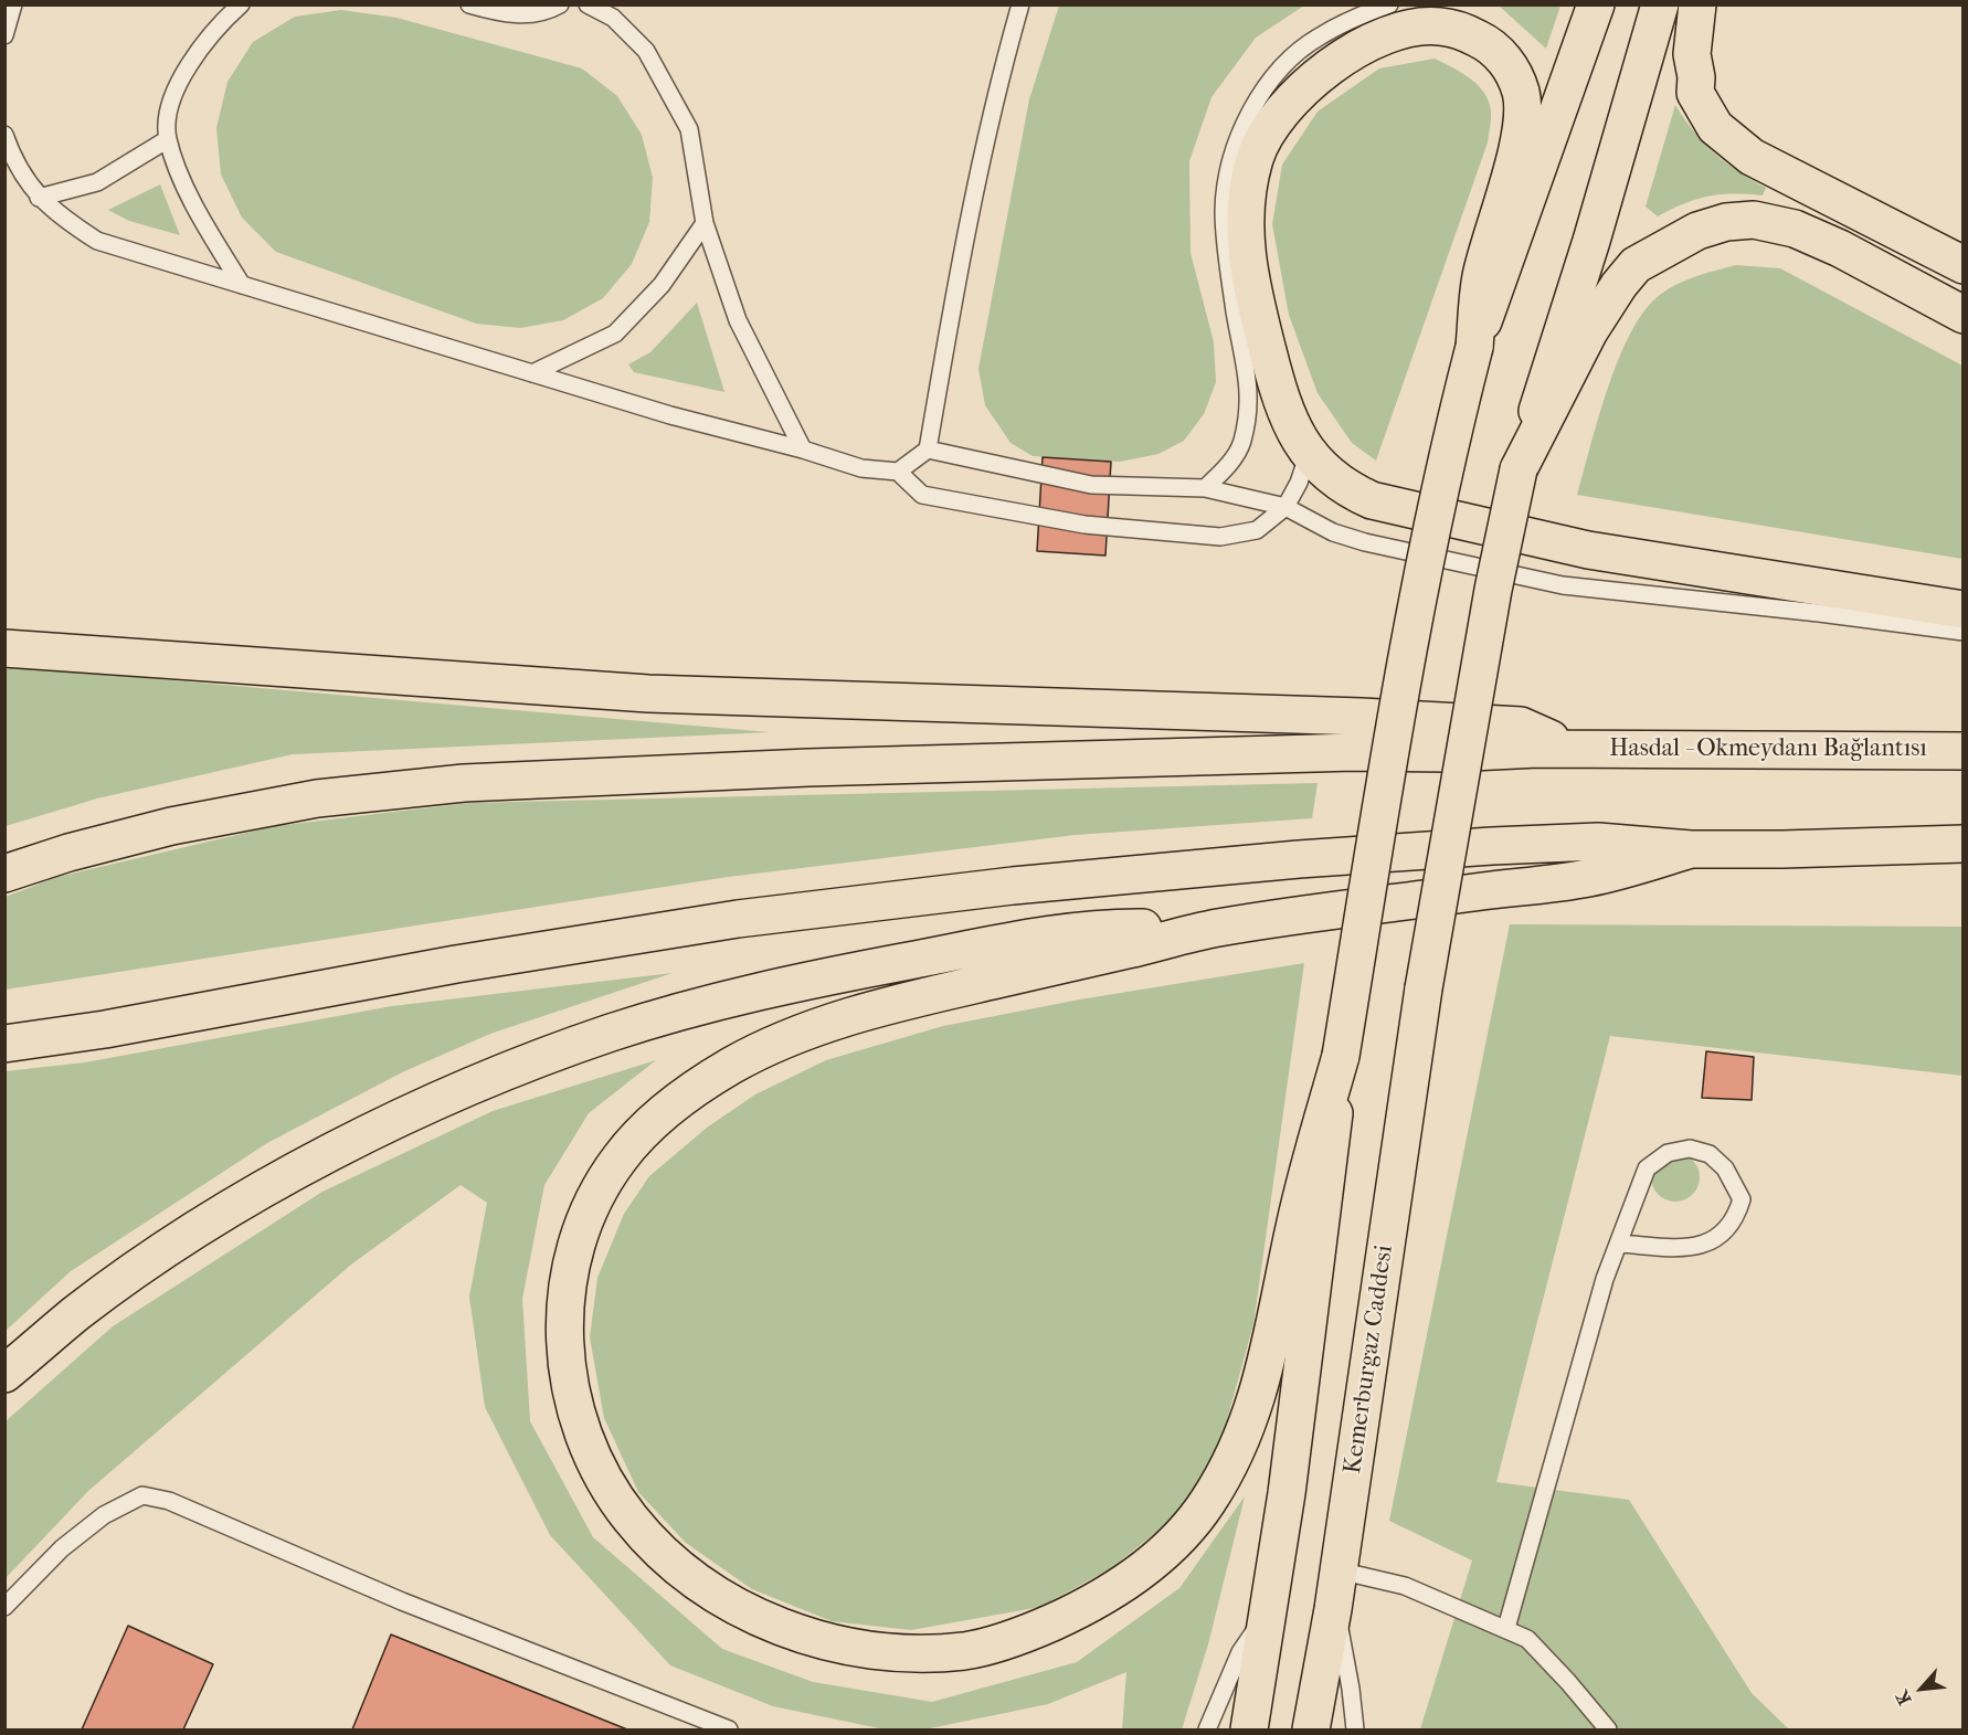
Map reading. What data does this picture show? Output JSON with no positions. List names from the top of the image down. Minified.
{"streets":{"main road":["Hasdal - Okmeydanı Bağlantısı","Kemerburgaz Caddesi"]},"north":"bottom left"}
